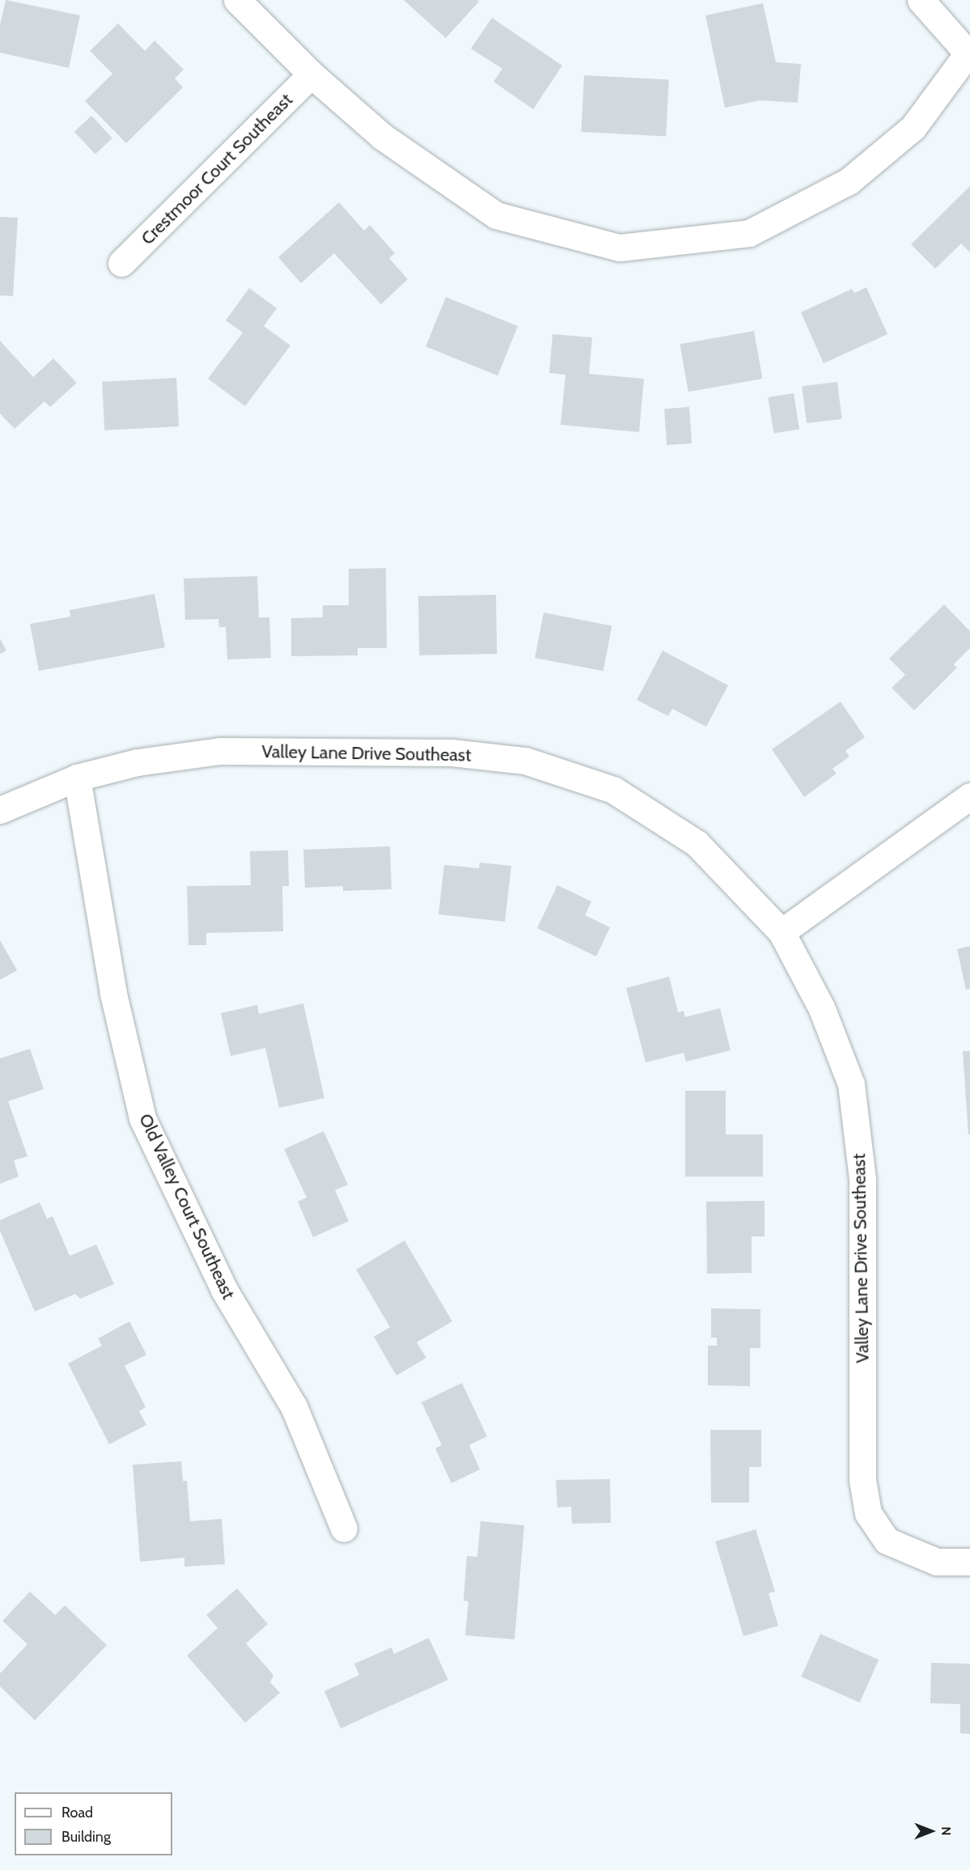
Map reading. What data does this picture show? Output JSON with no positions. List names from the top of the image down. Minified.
{"streets":{"street":["Crestmoor Court Southeast","Valley Lane Drive Southeast","Old Valley Court Southeast"]},"crossings":[["Valley Lane Drive Southeast","Old Valley Court Southeast"]],"legend":["Road","Building"],"north":"right"}
